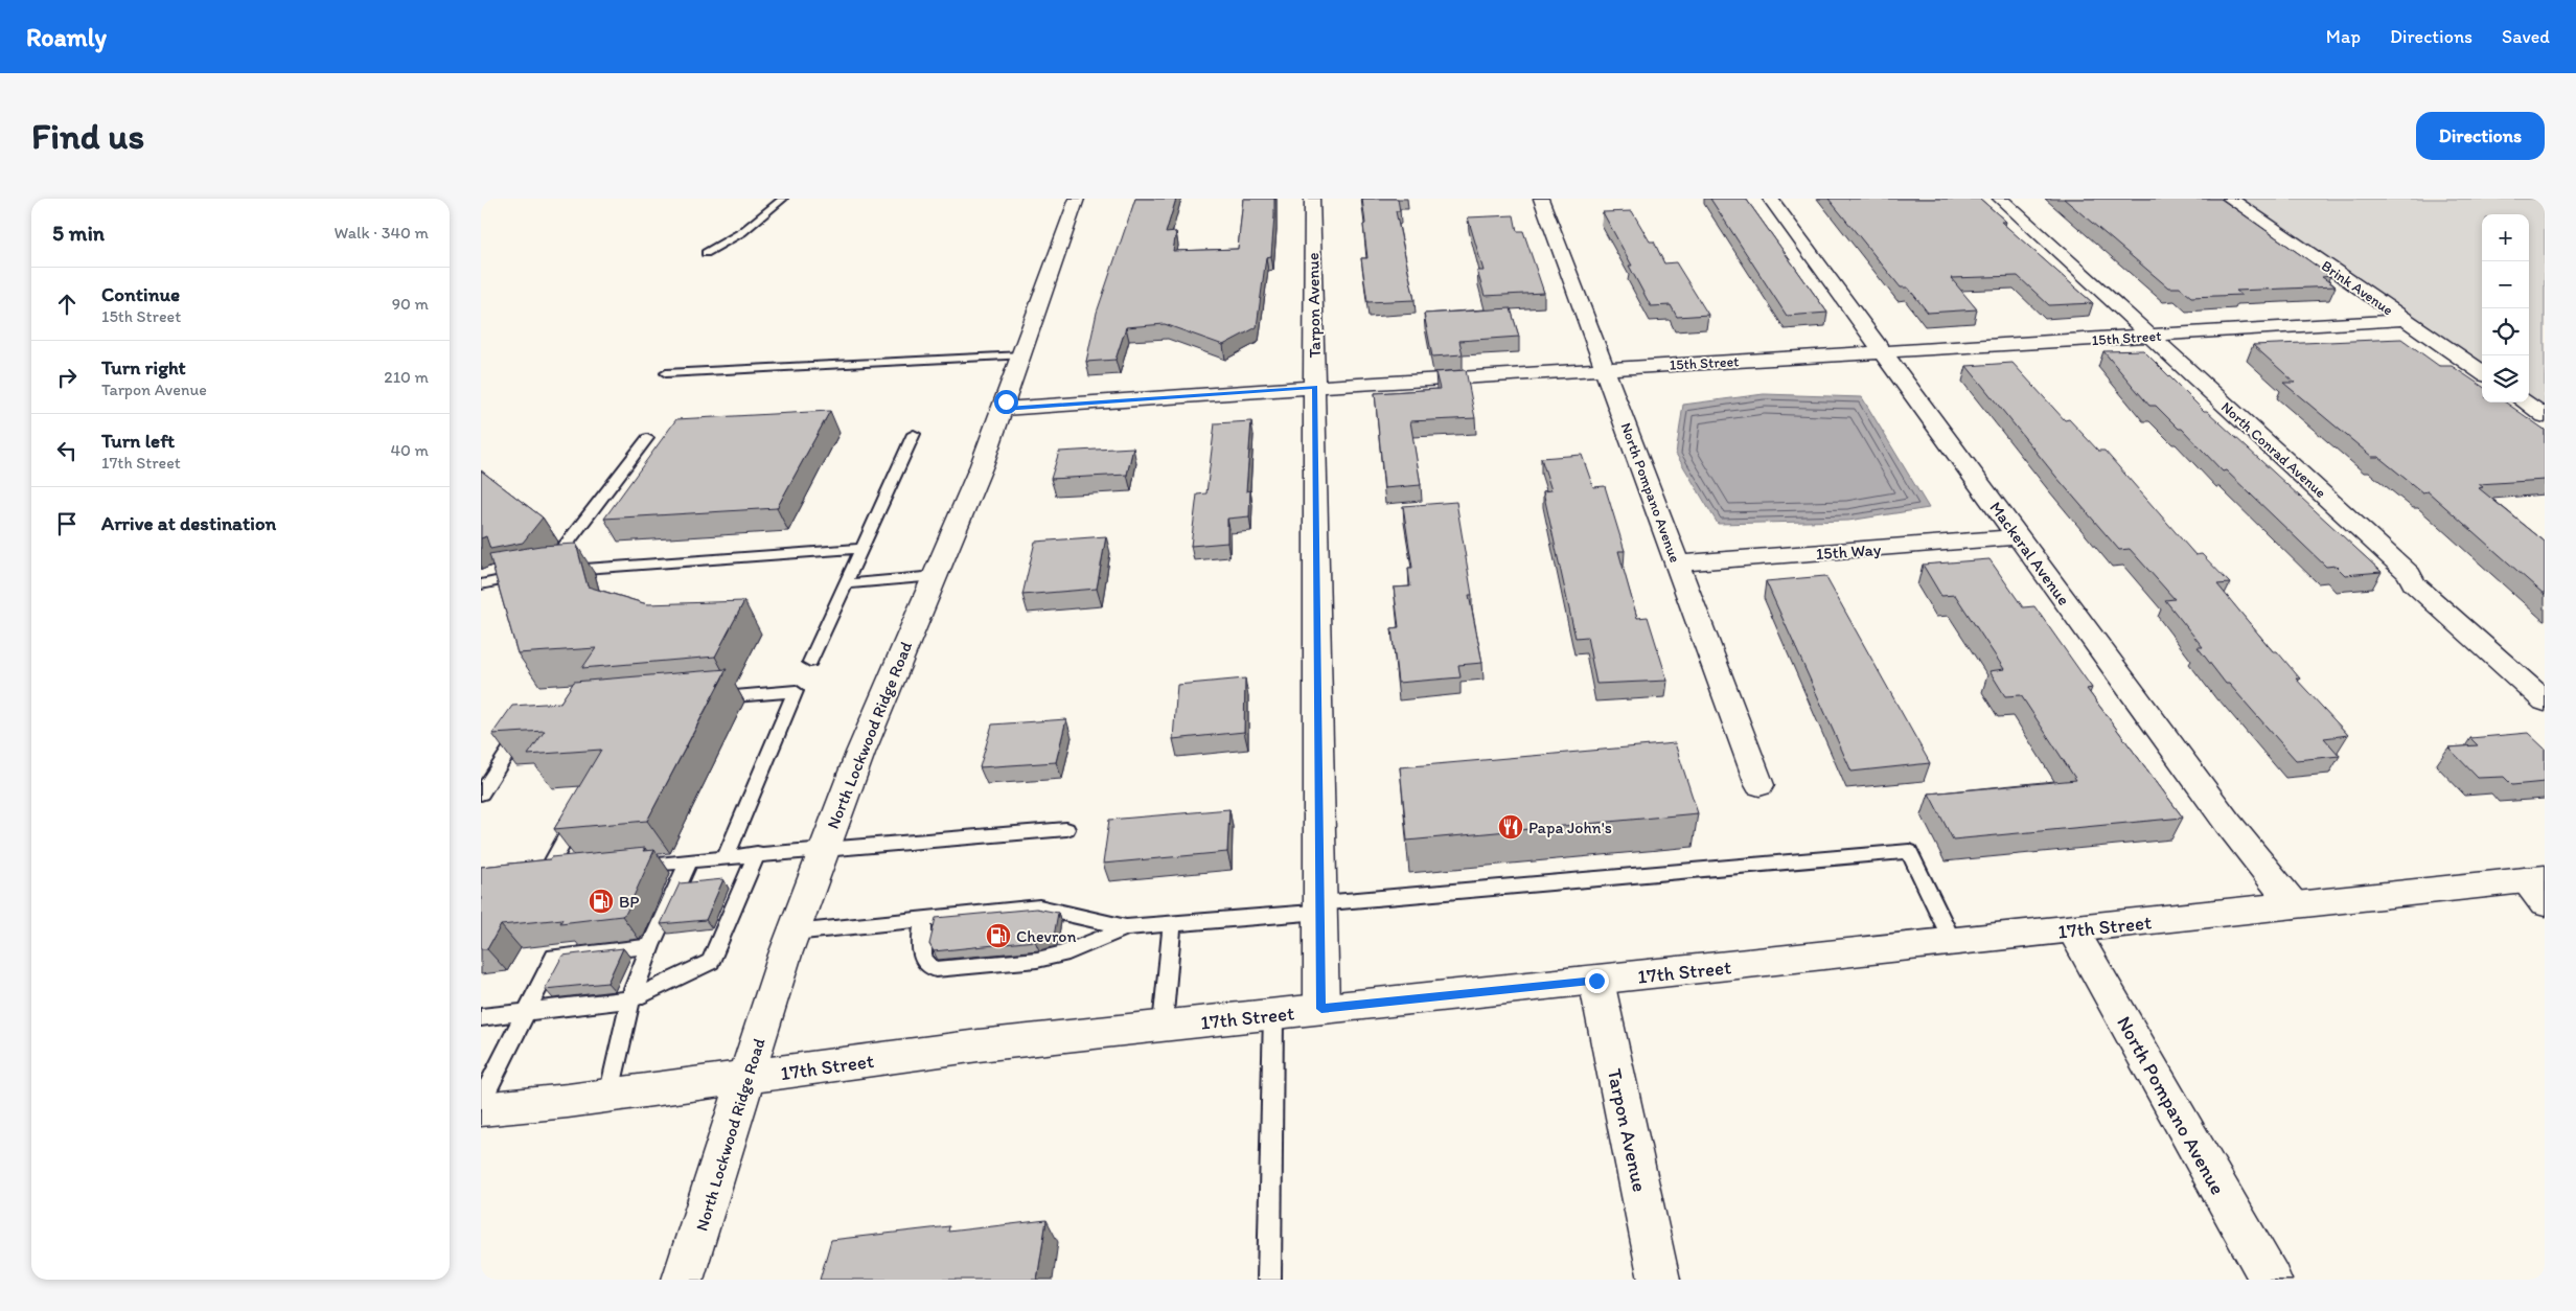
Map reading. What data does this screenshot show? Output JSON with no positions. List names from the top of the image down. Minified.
{"streets":{"street":["Brink Avenue","Tarpon Avenue","15th Street","North Conrad Avenue","North Pompano Avenue","15th Way","Mackeral Avenue","North Lockwood Ridge Road","17th Street"]},"crossings":[["Brink Avenue","15th Street"],["Tarpon Avenue","15th Street"],["Tarpon Avenue","17th Street"],["15th Street","North Conrad Avenue"],["15th Street","North Pompano Avenue"],["15th Street","Mackeral Avenue"],["15th Street","North Lockwood Ridge Road"],["North Pompano Avenue","15th Way"],["North Pompano Avenue","17th Street"],["15th Way","Mackeral Avenue"],["Mackeral Avenue","17th Street"],["North Lockwood Ridge Road","17th Street"]],"places":{"restaurant":["Papa John's"],"fuel station":["BP","Chevron"]},"page":{"header":"Roamly","nav":["Map","Directions","Saved"],"buttons":"Directions","title":"Find us","heading":["5 min","Walk · 340 m"],"map_buttons":["+","−"],"list":[["Continue","15th Street","90 m"],["Turn right","Tarpon Avenue","210 m"],["Turn left","17th Street","40 m"],"Arrive at destination"]}}
